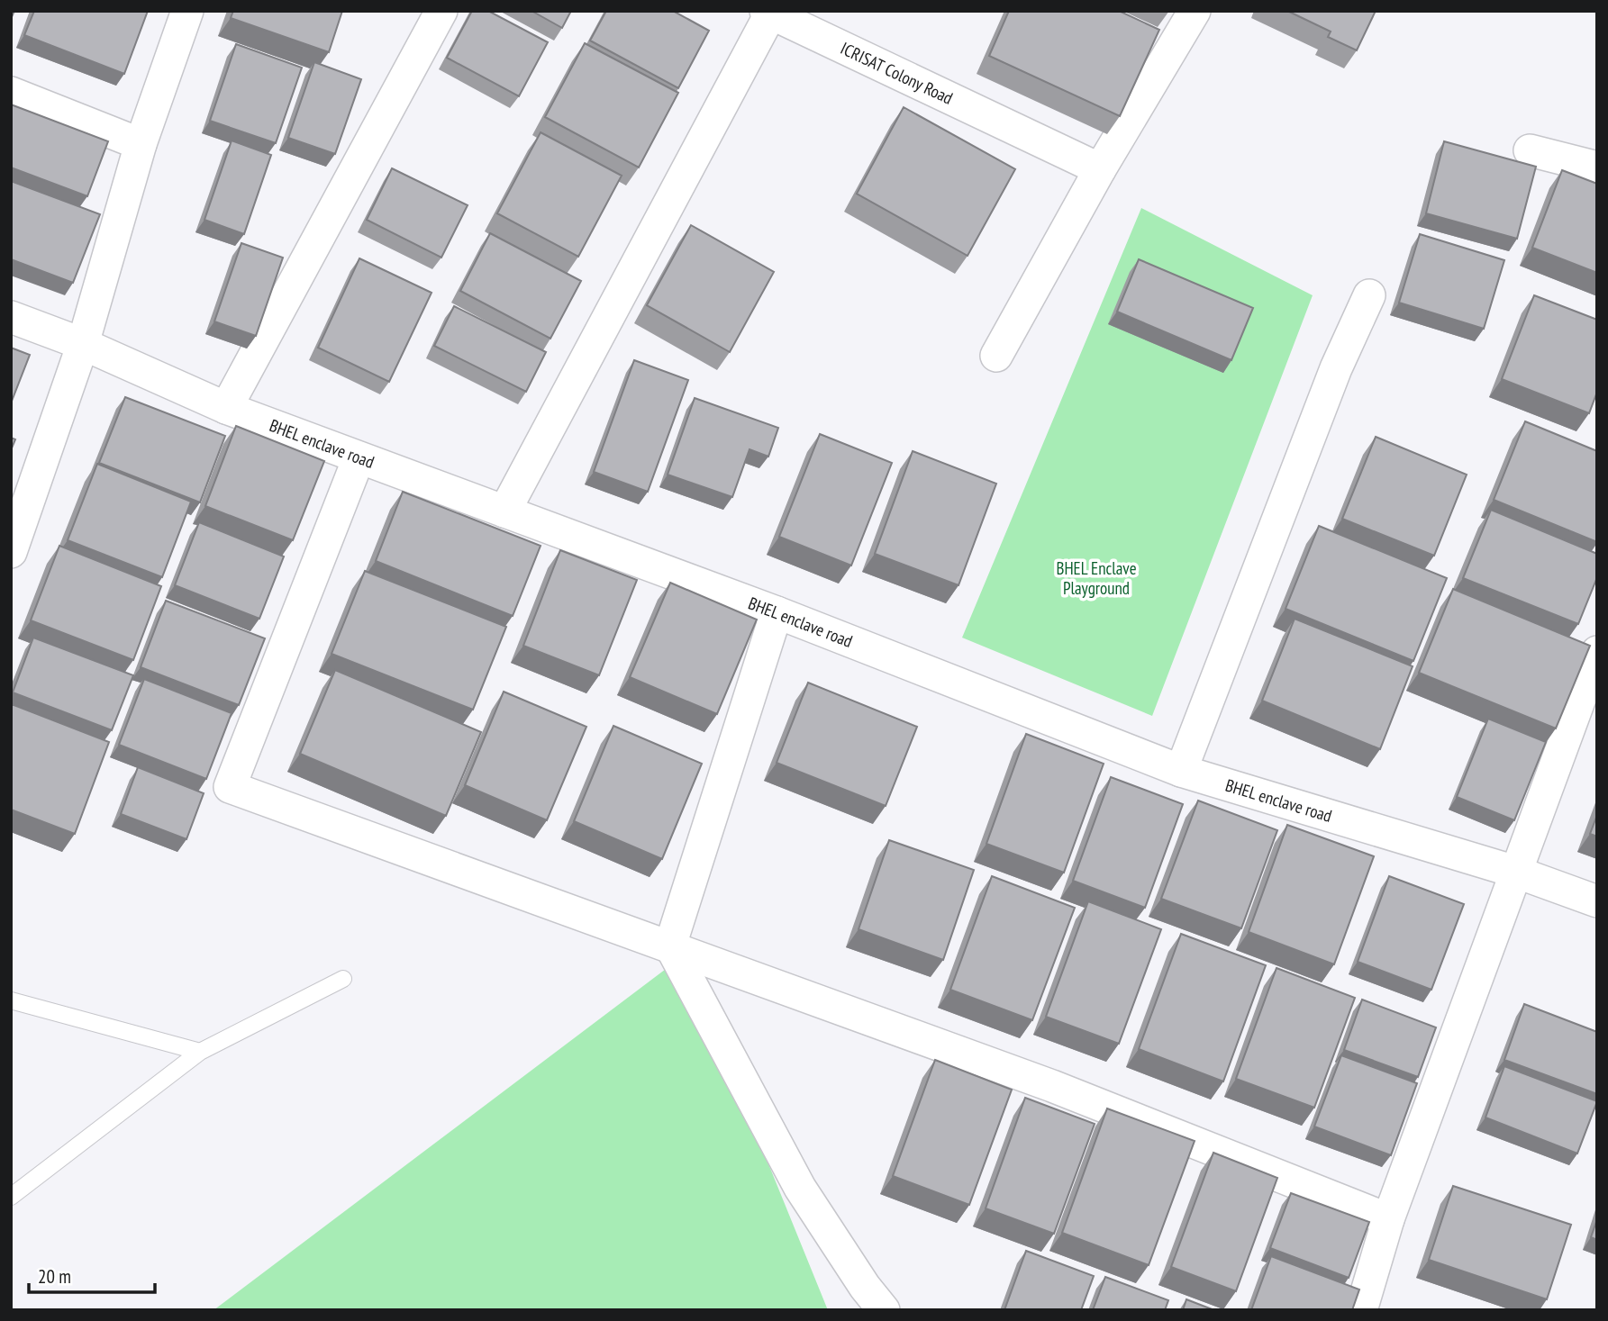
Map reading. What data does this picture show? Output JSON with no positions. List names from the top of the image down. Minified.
{"streets":{"street":["ICRISAT Colony Road","BHEL enclave road"]},"parks":["BHEL Enclave Playground"],"scale_bar":"20 m"}
